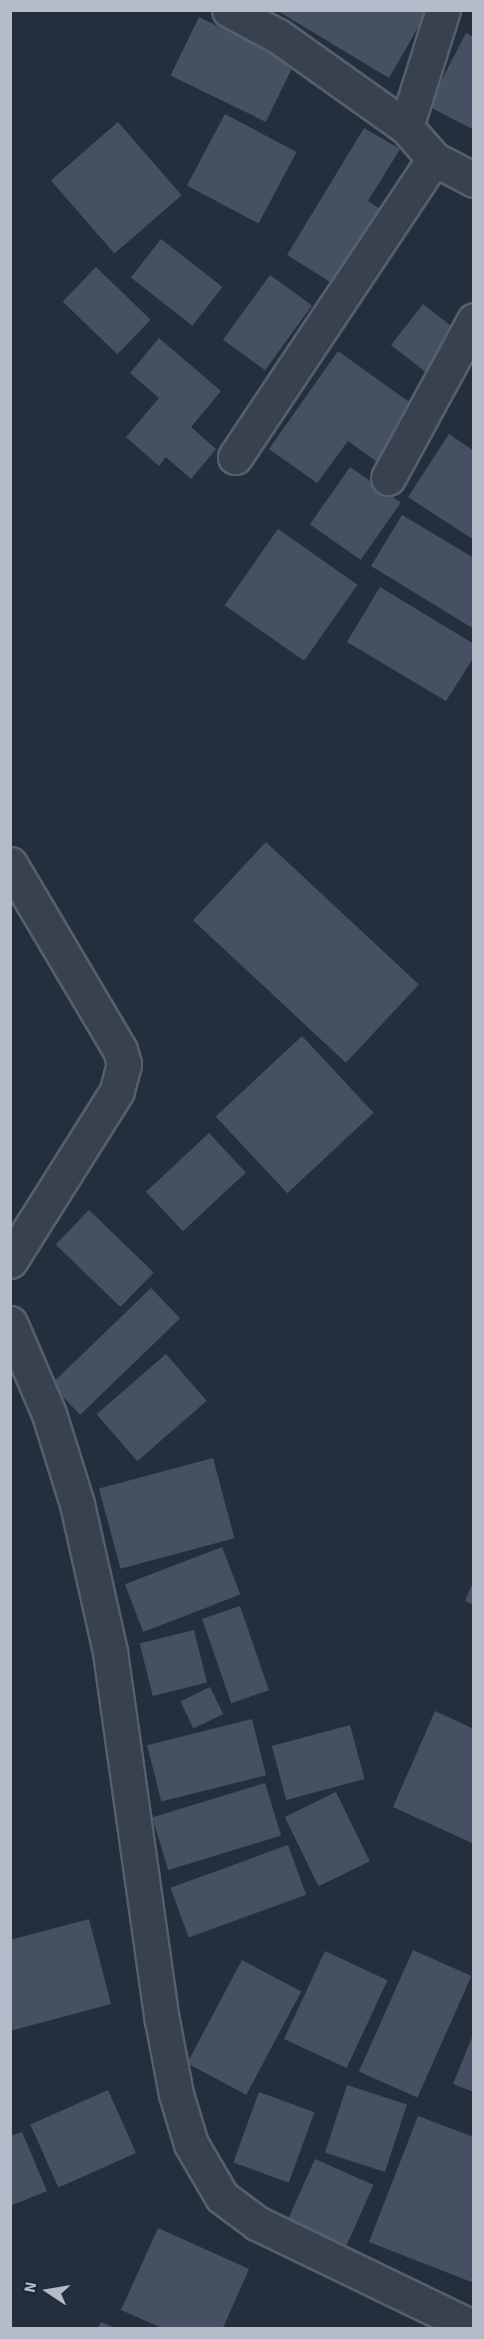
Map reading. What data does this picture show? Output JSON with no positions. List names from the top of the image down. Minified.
{"north":"left"}
